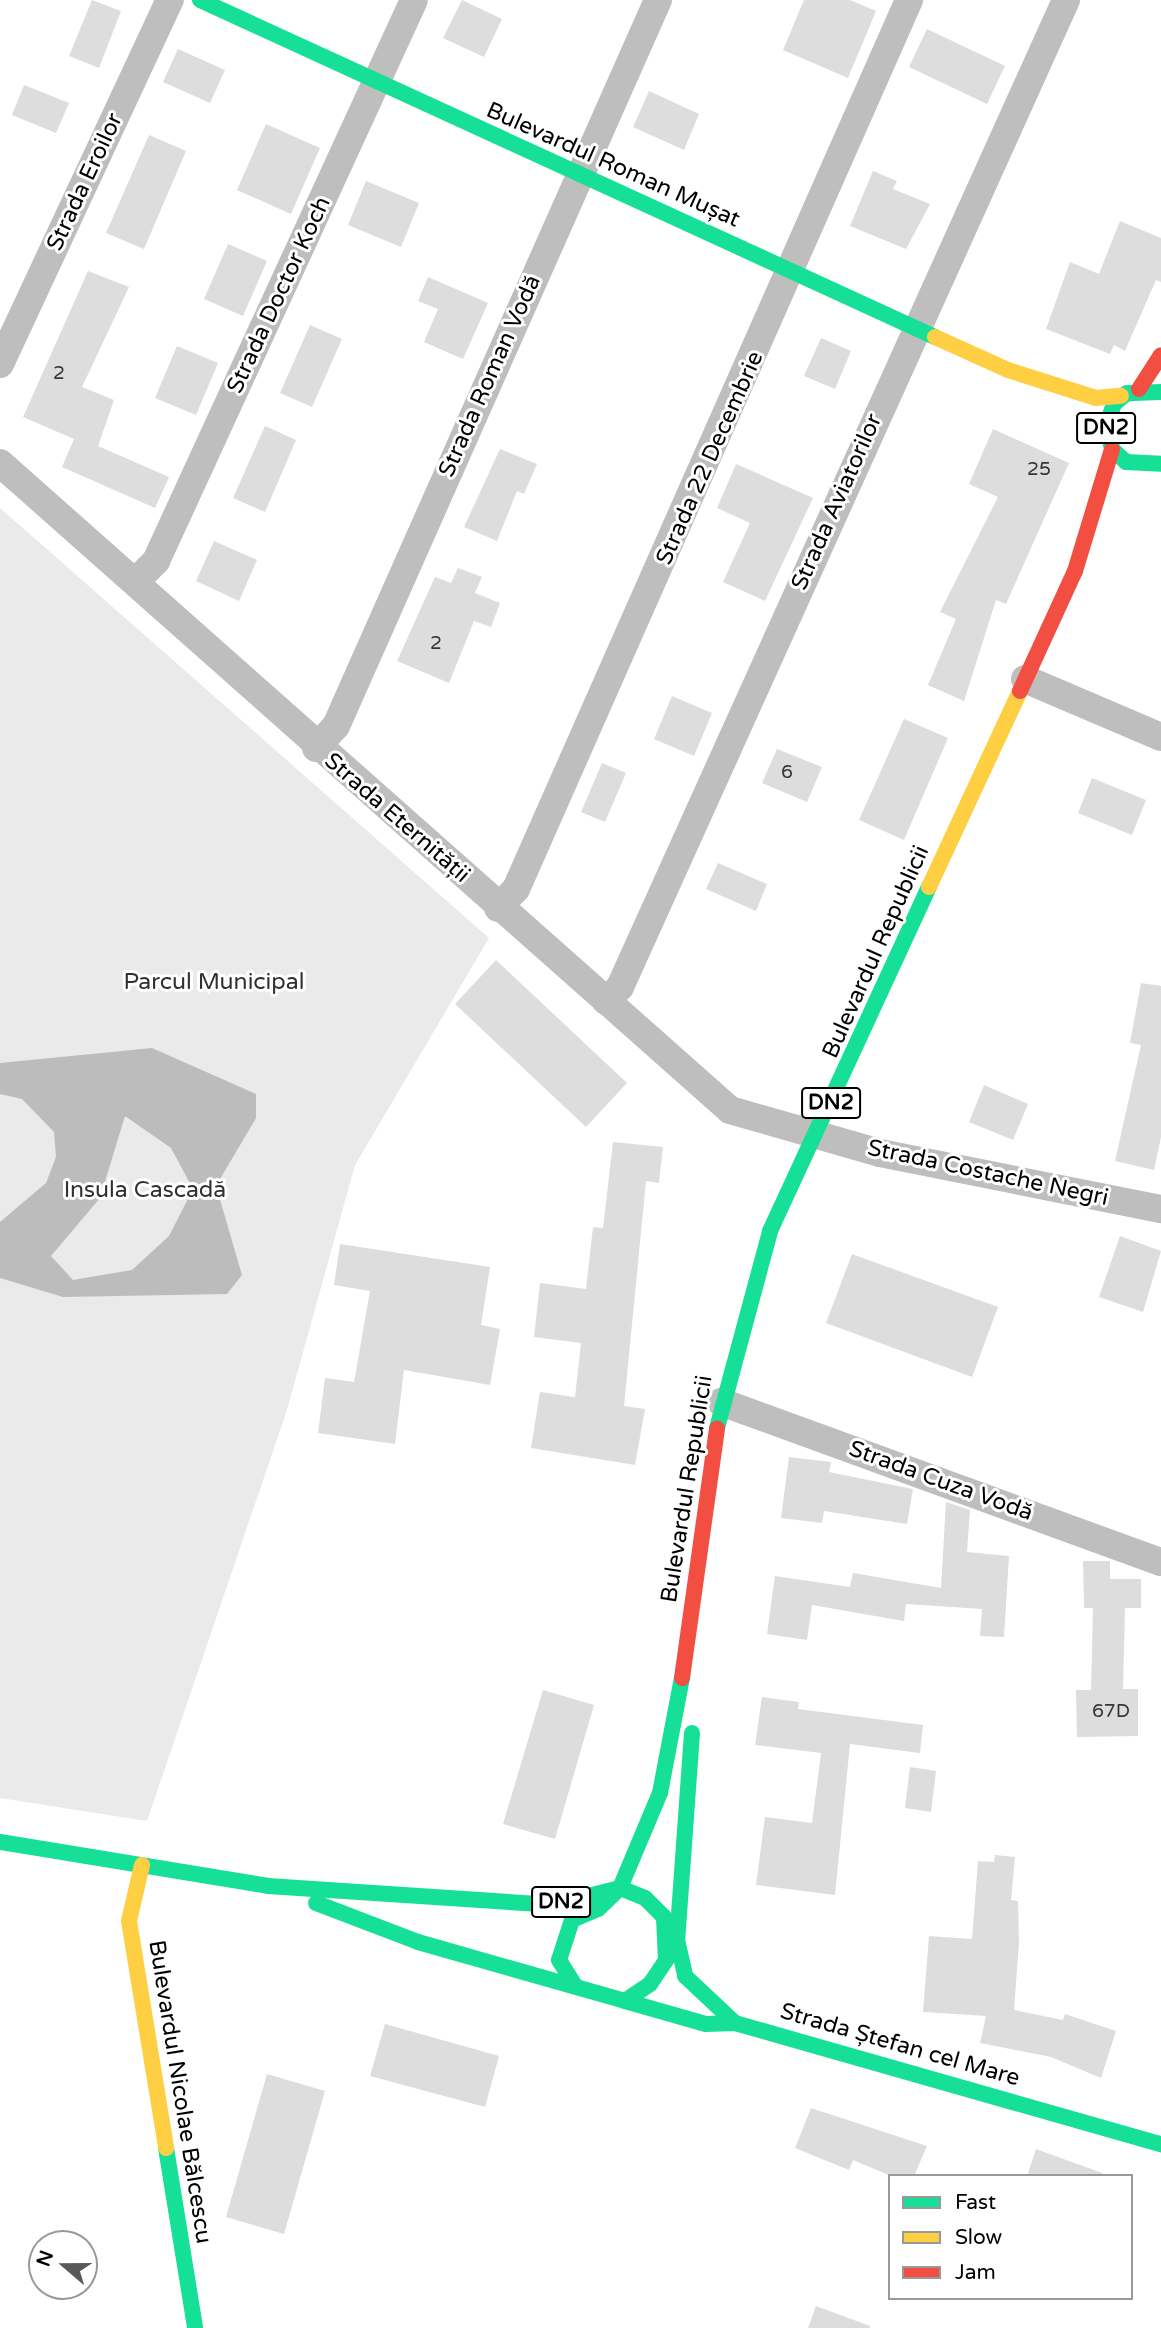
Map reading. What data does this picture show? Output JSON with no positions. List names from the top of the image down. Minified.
{"streets":{"main road":["Bulevardul Roman Mușat","DN2","Bulevardul Republicii","Strada Ștefan cel Mare","Bulevardul Nicolae Bălcescu"],"street":["Strada Eroilor","Strada Doctor Koch","Strada Roman Vodă","Strada 22 Decembrie","Strada Aviatorilor","Strada Eternității","Strada Costache Negri","Strada Cuza Vodă"]},"crossings":[["Bulevardul Roman Mușat","Strada Doctor Koch"],["Bulevardul Roman Mușat","Strada Roman Vodă"],["Bulevardul Roman Mușat","DN2"],["Bulevardul Roman Mușat","Strada 22 Decembrie"],["Bulevardul Roman Mușat","Strada Aviatorilor"],["Strada Doctor Koch","Strada Eternității"],["Strada Roman Vodă","Strada Eternității"],["DN2","Bulevardul Republicii"],["DN2","Strada Ștefan cel Mare"],["DN2","Bulevardul Nicolae Bălcescu"],["Strada 22 Decembrie","Strada Eternității"],["Strada Aviatorilor","Strada Eternității"],["Strada Eternității","Bulevardul Republicii"],["Strada Eternității","Strada Costache Negri"],["Bulevardul Republicii","Strada Costache Negri"],["Bulevardul Republicii","Strada Cuza Vodă"],["Bulevardul Republicii","Strada Ștefan cel Mare"]],"parks":["Parcul Municipal","Insula Cascadă"],"house_numbers":["2","25","2","6","67D"],"legend":["Fast","Slow","Jam"],"north":"left"}
